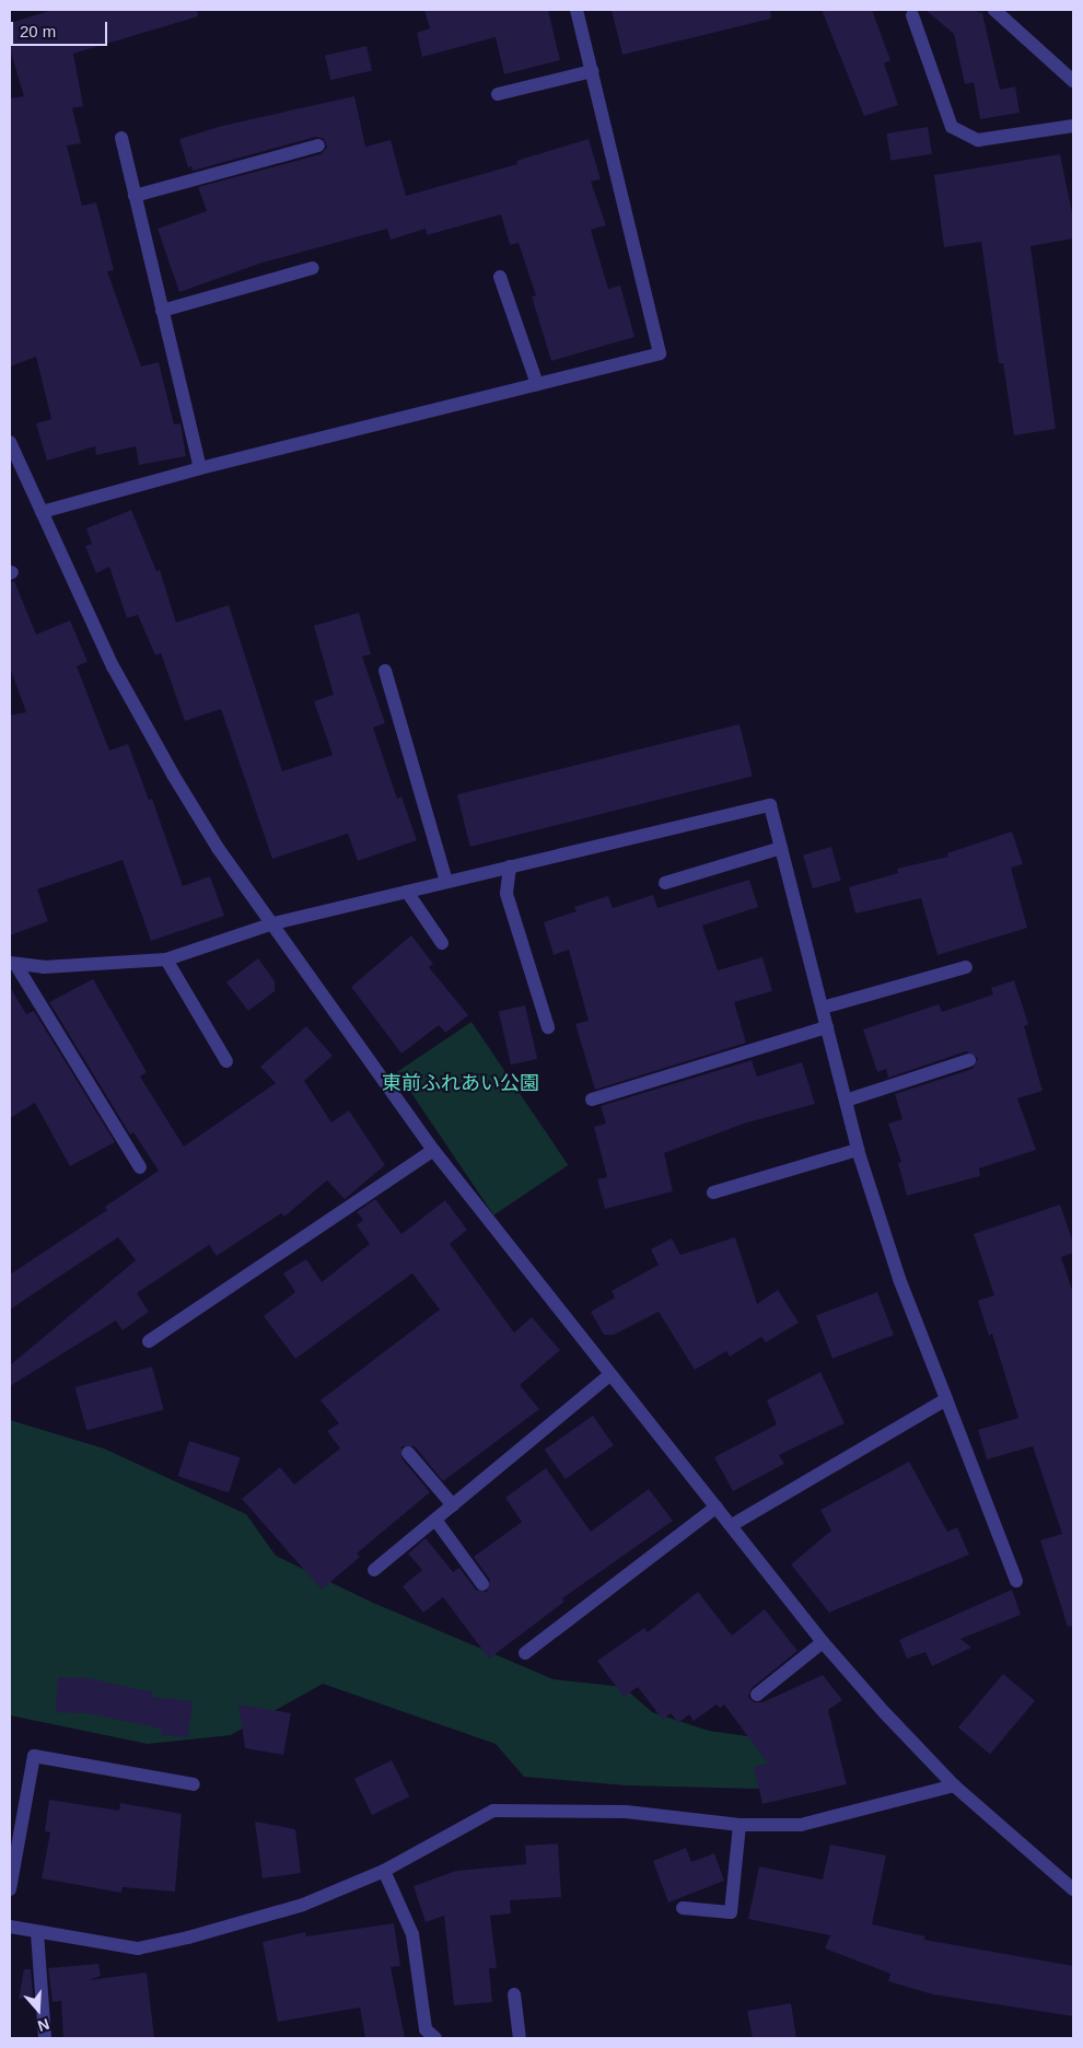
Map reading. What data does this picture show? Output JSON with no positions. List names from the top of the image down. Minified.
{"parks":["東前ふれあい公園"],"scale_bar":"20 m","north":"bottom"}
